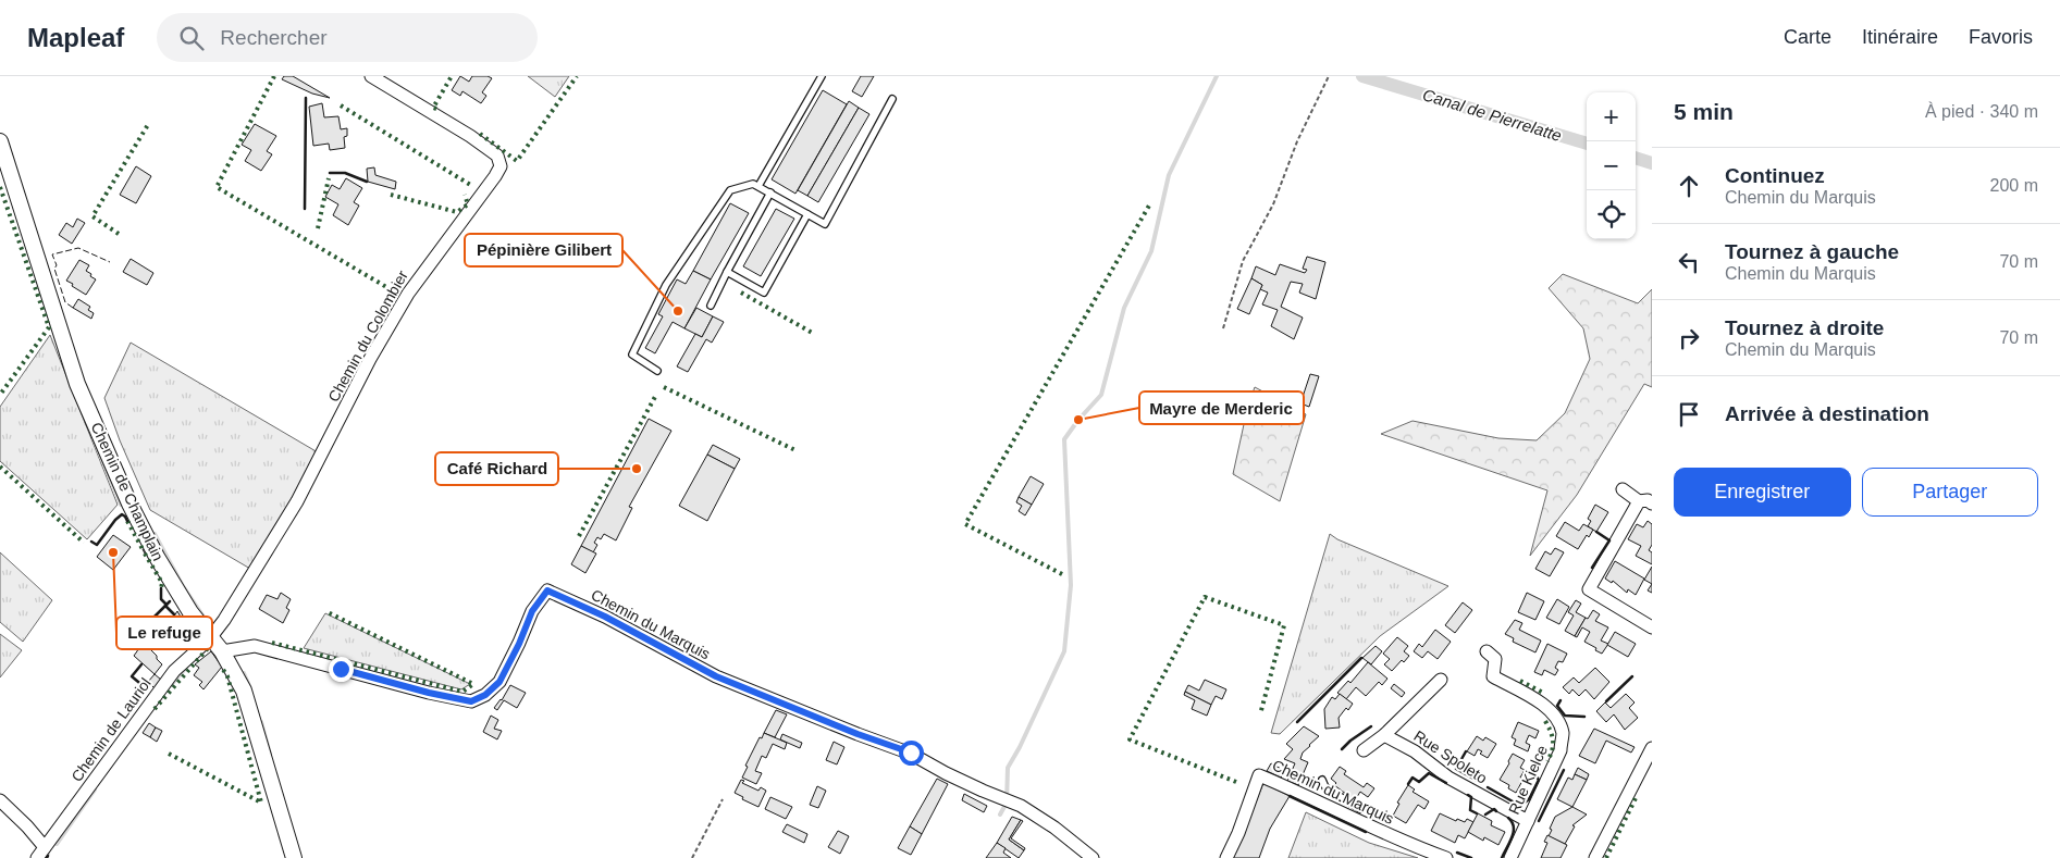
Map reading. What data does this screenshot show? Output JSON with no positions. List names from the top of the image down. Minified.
{"streets":{"street":["Chemin du Colombier","Chemin de Champlain","Chemin du Marquis","Chemin de Lauriol","Rue Spoleto","Rue Kielce"]},"crossings":[["Chemin du Colombier","Chemin de Champlain"],["Chemin du Colombier","Chemin de Lauriol"],["Chemin de Champlain","Chemin du Marquis"],["Chemin de Champlain","Chemin de Lauriol"],["Rue Spoleto","Rue Kielce"]],"water":["Canal de Pierrelatte"],"places":["Pépinière Gilibert","Mayre de Merderic","Café Richard","Le refuge"],"page":{"header":"Mapleaf","search":"Rechercher","nav":["Carte","Itinéraire","Favoris"],"heading":["5 min","À pied · 340 m"],"map_buttons":["+","−"],"list":[["Continuez","Chemin du Marquis","200 m"],["Tournez à gauche","Chemin du Marquis","70 m"],["Tournez à droite","Chemin du Marquis","70 m"],"Arrivée à destination"],"buttons":["Enregistrer","Partager"]}}
